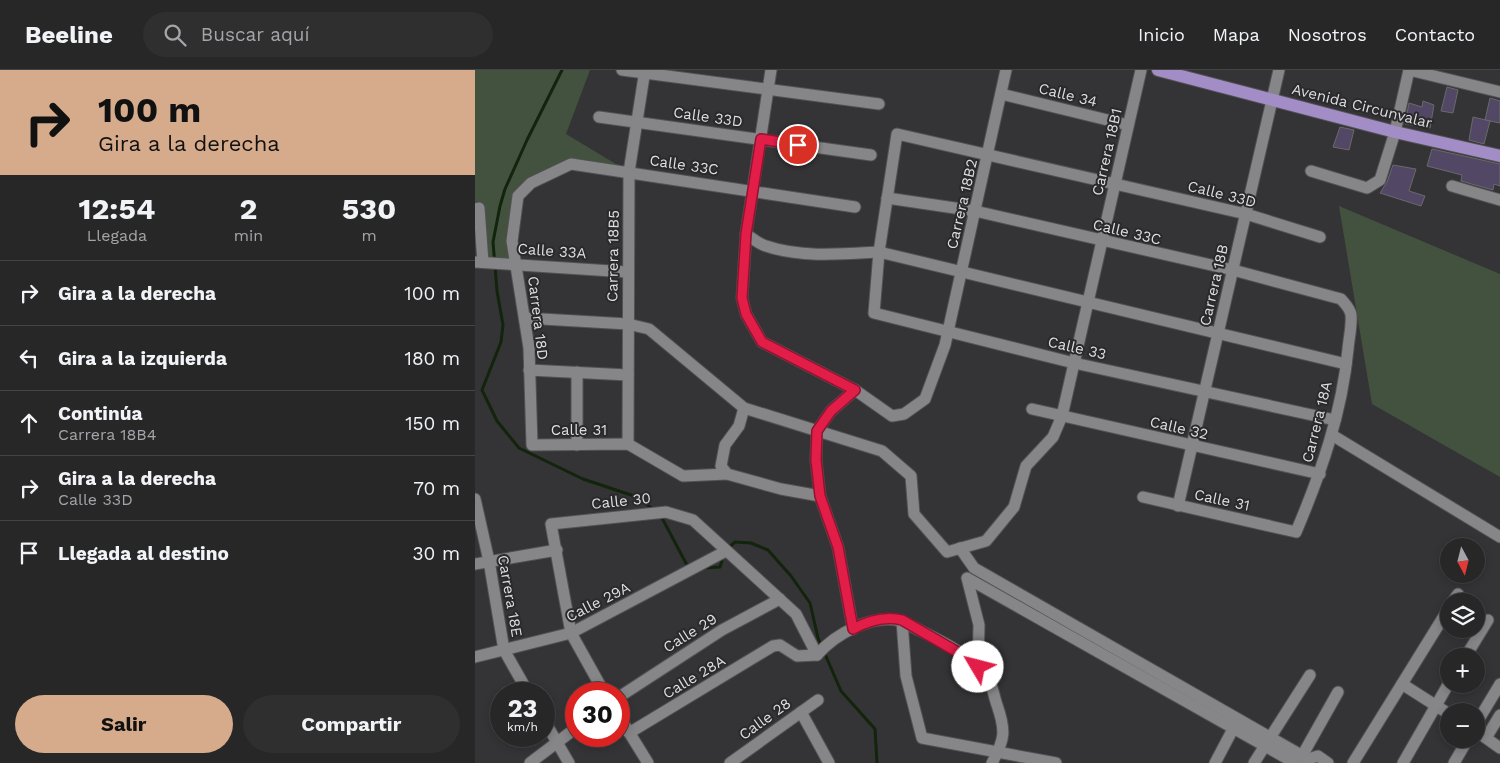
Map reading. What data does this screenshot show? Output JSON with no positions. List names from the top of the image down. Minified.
{"streets":{"main road":["Avenida Circunvalar"],"street":["Calle 34","Calle 33D","Carrera 18B1","Calle 33C","Carrera 18B2","Calle 33A","Carrera 18B5","Carrera 18B","Carrera 18D","Calle 33","Carrera 18A","Calle 32","Calle 31","Calle 30","Carrera 18E","Calle 29A","Calle 29","Calle 28A","Calle 28"]},"crossings":[["Calle 34","Carrera 18B1"],["Calle 34","Carrera 18B2"],["Avenida Circunvalar","Carrera 18B"],["Calle 33D","Carrera 18B1"],["Calle 33D","Carrera 18B2"],["Calle 33D","Carrera 18B5"],["Calle 33D","Carrera 18B"],["Carrera 18B1","Calle 33C"],["Carrera 18B1","Calle 33"],["Carrera 18B1","Calle 32"],["Calle 33C","Carrera 18B2"],["Calle 33C","Carrera 18B5"],["Calle 33C","Carrera 18B"],["Calle 33C","Carrera 18D"],["Calle 33C","Carrera 18A"],["Carrera 18B2","Calle 33"],["Calle 33A","Carrera 18B5"],["Calle 33A","Carrera 18D"],["Carrera 18B5","Calle 31"],["Carrera 18B","Calle 33"],["Carrera 18B","Calle 32"],["Carrera 18B","Calle 31"],["Carrera 18D","Calle 31"],["Calle 33","Carrera 18A"],["Carrera 18A","Calle 32"],["Carrera 18A","Calle 31"],["Calle 30","Calle 29A"],["Carrera 18E","Calle 29A"]],"north":"bottom","page":{"header":"Beeline","search":"Buscar aquí","nav":["Inicio","Mapa","Nosotros","Contacto"],"turn":["100 m","Gira a la derecha"],"eta":["12:54","Llegada","2","min","530","m"],"list":[{"name":"Gira a la derecha","value":"100 m"},{"name":"Gira a la izquierda","value":"180 m"},{"name":"Continúa","note":"Carrera 18B4","value":"150 m"},{"name":"Gira a la derecha","note":"Calle 33D","value":"70 m"},{"name":"Llegada al destino","value":"30 m"}],"map_buttons":["+","−"],"speed":"23 km/h","limit":"30","buttons":["Salir","Compartir"]}}
